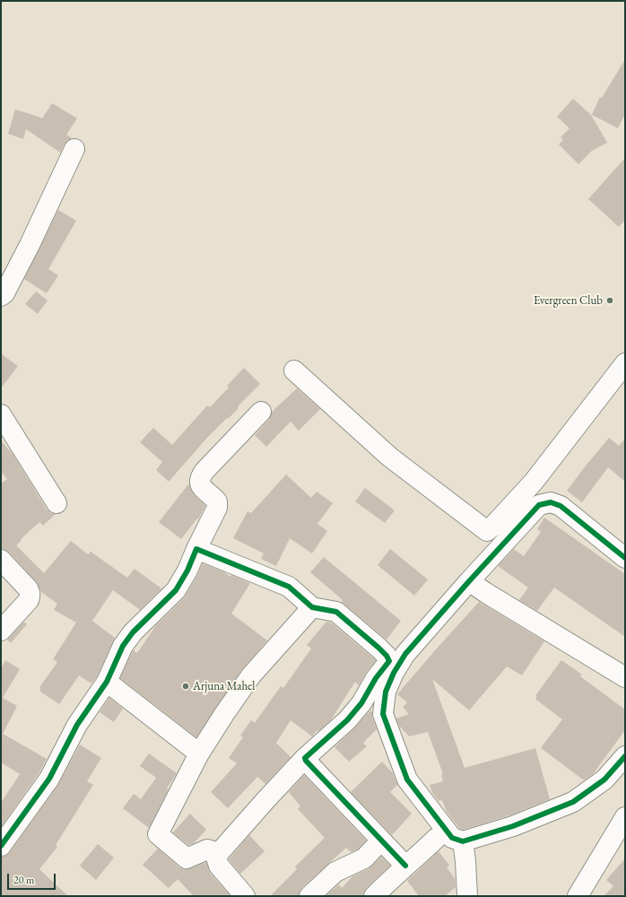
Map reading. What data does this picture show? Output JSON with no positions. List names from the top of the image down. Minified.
{"places":["Evergreen Club","Arjuna Mahel"],"scale_bar":"20 m"}
